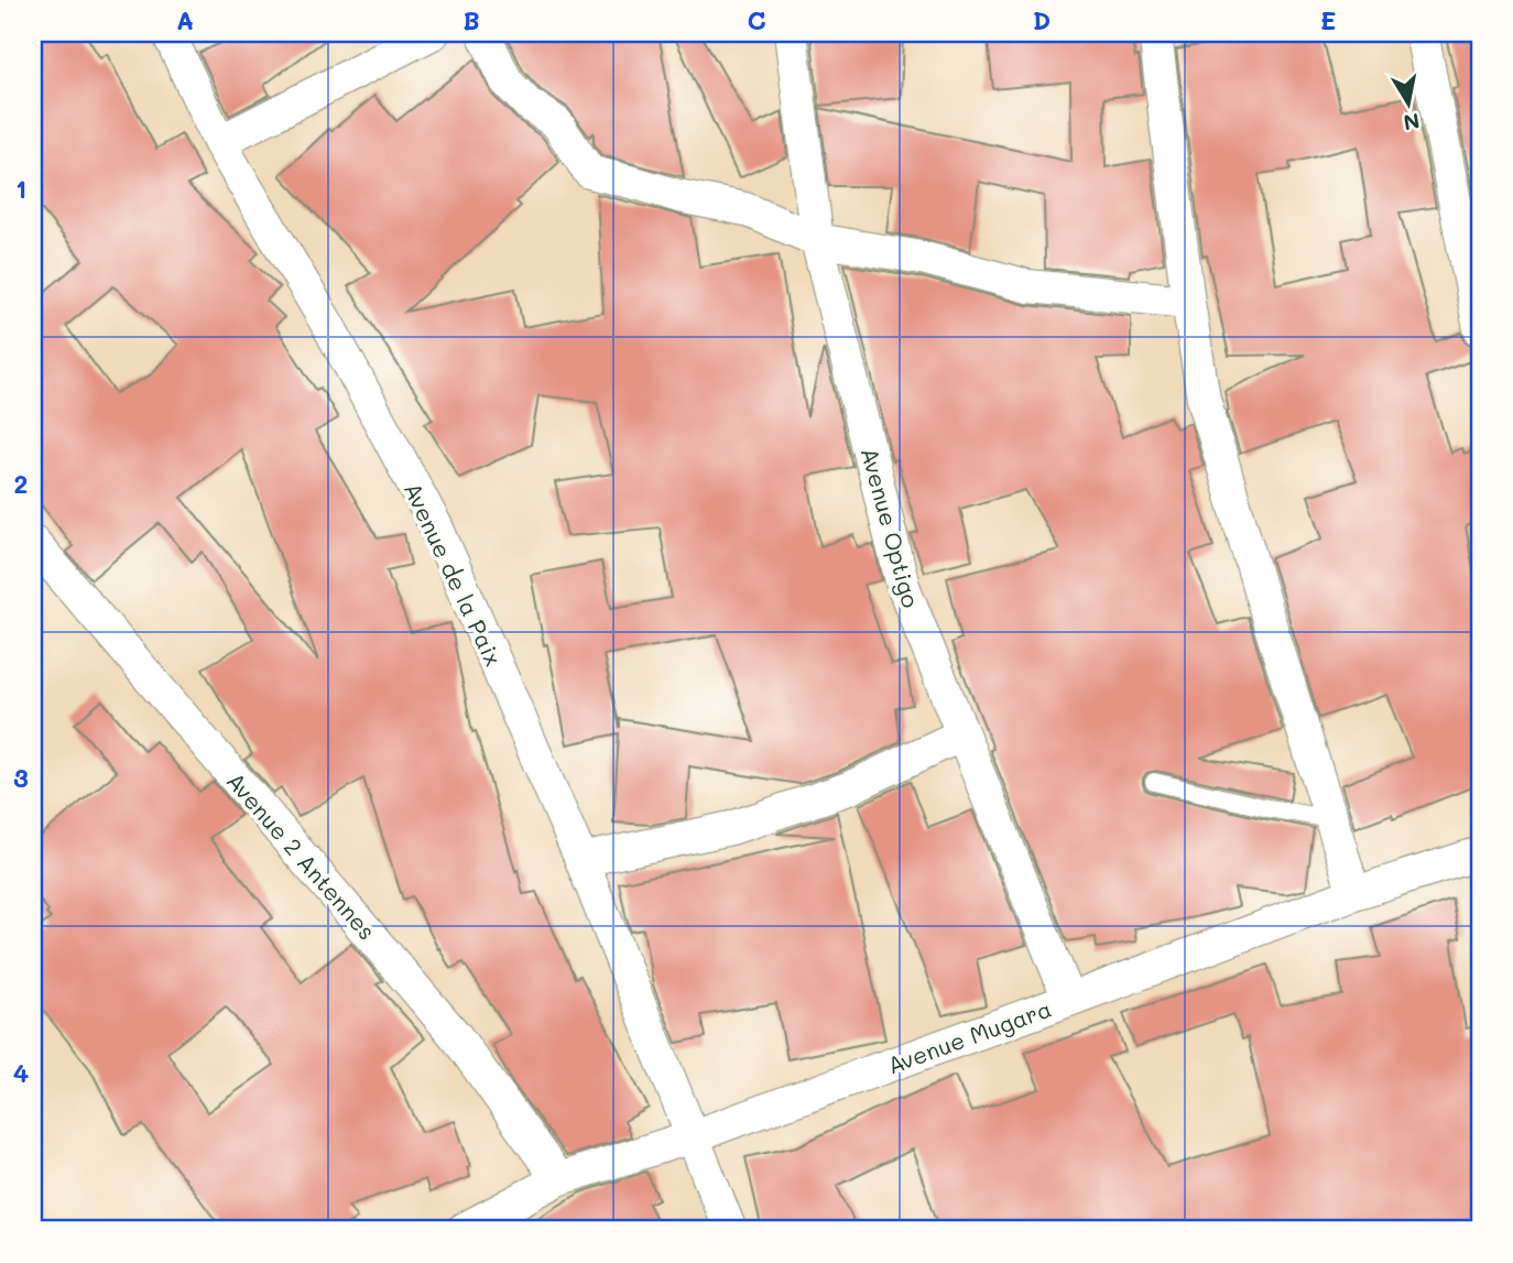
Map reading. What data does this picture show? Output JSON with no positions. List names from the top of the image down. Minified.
{"streets":{"street":["Avenue Optigo","Avenue de la Paix","Avenue 2 Antennes","Avenue Mugara"]},"crossings":[["Avenue Optigo","Avenue Mugara"],["Avenue de la Paix","Avenue Mugara"],["Avenue 2 Antennes","Avenue Mugara"]],"north":"bottom","grid":{"columns":["A","B","C","D","E"],"rows":["1","2","3","4"]}}
